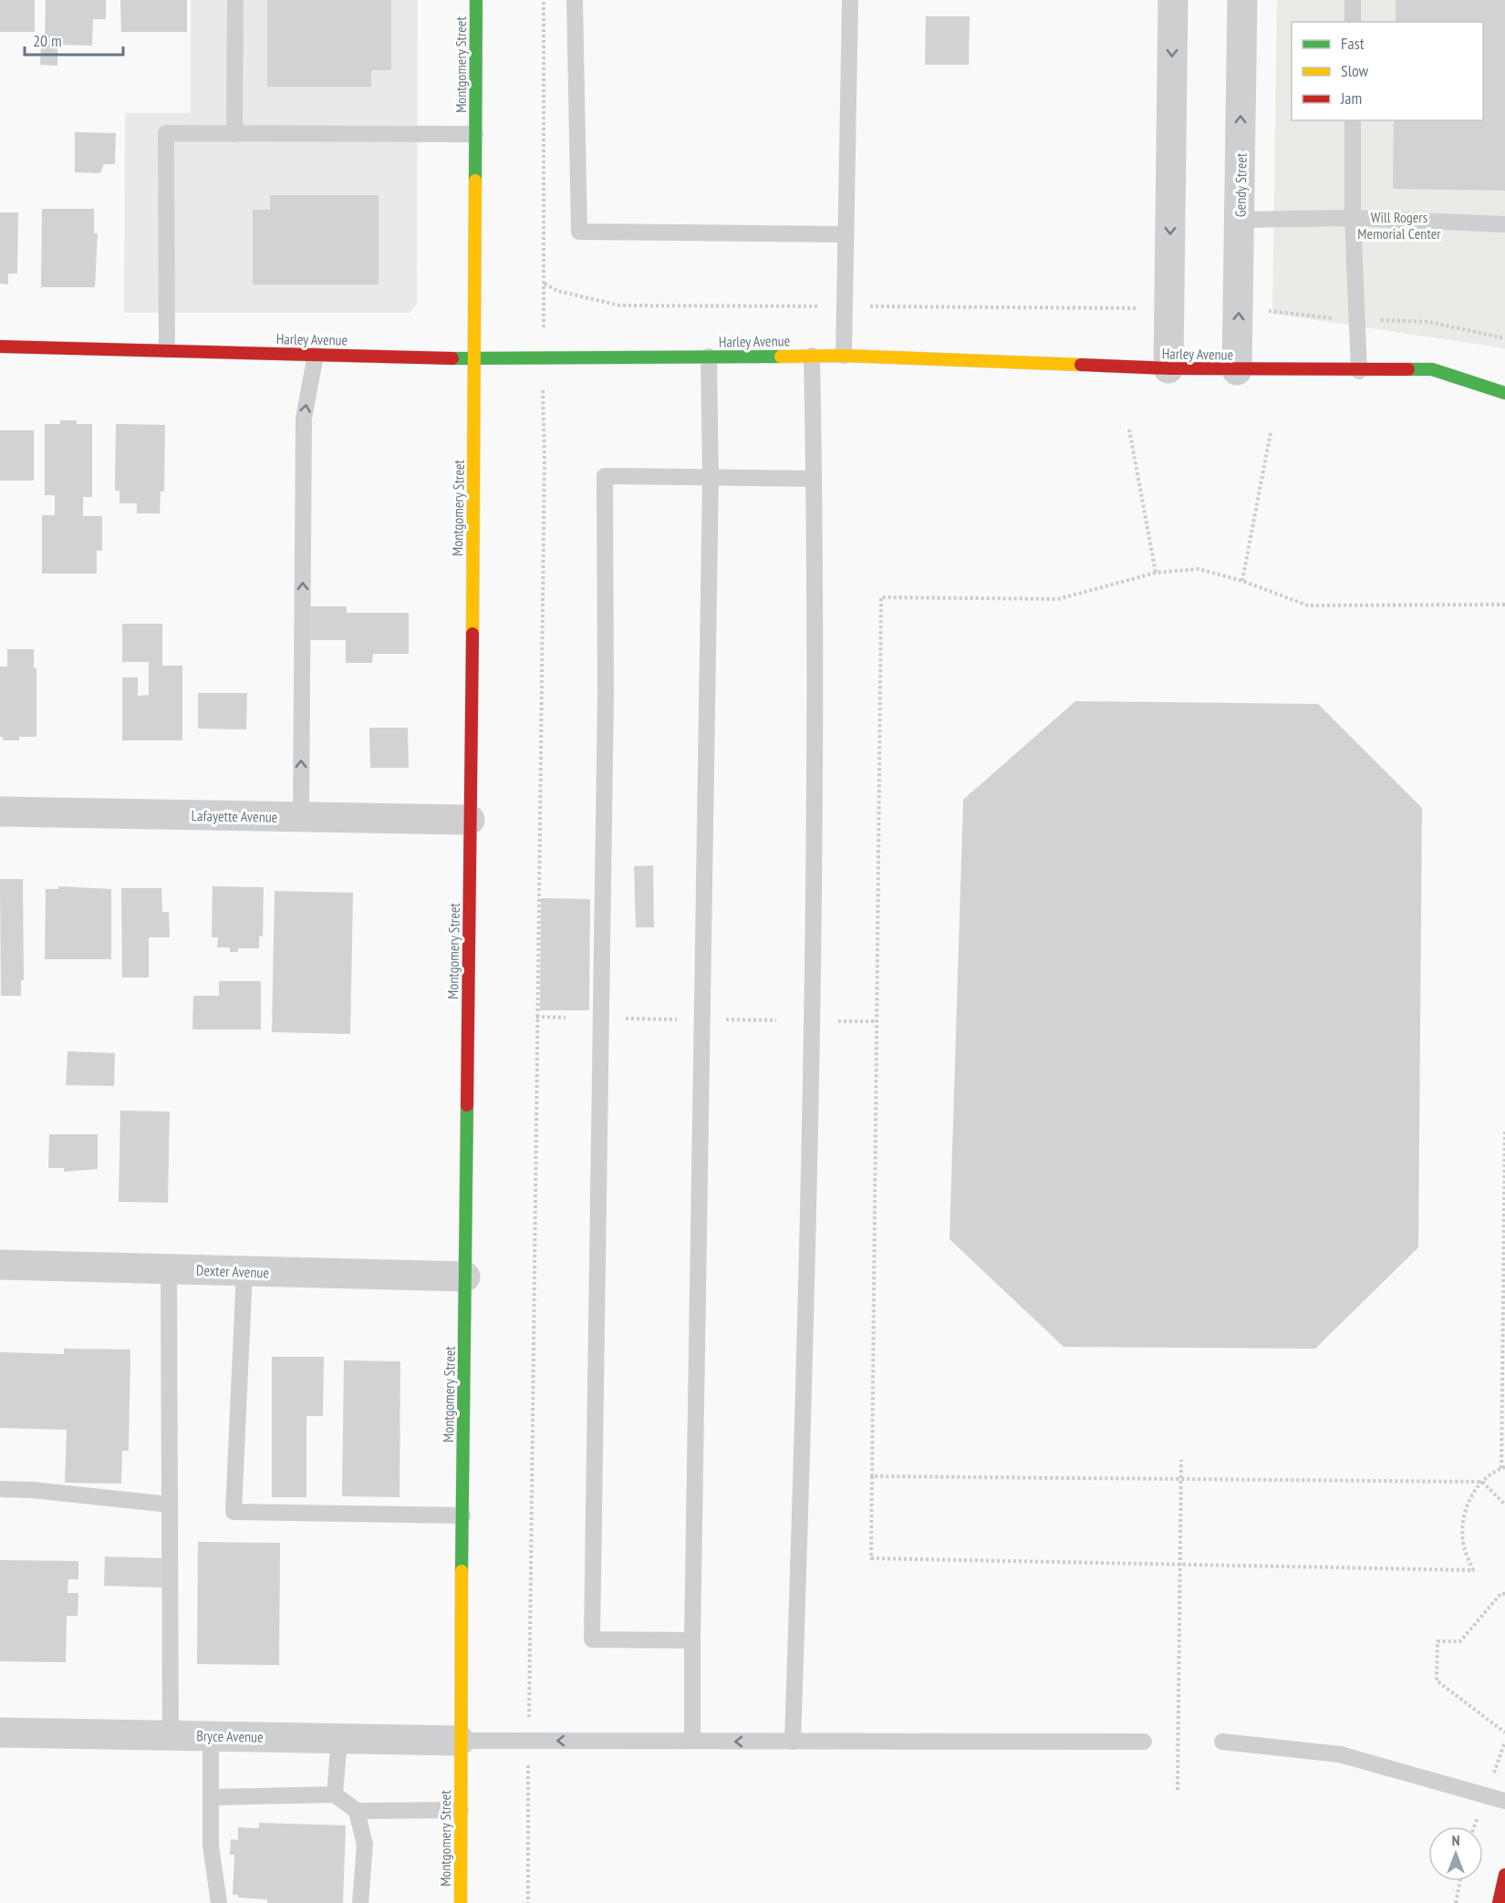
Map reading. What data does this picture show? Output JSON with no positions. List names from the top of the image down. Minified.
{"streets":{"main road":["Montgomery Street","Harley Avenue"],"street":["Gendy Street","Lafayette Avenue","Dexter Avenue","Bryce Avenue"]},"crossings":[["Montgomery Street","Harley Avenue"],["Montgomery Street","Lafayette Avenue"],["Montgomery Street","Dexter Avenue"],["Montgomery Street","Bryce Avenue"],["Gendy Street","Harley Avenue"]],"parks":["Will Rogers Memorial Center"],"legend":["Fast","Slow","Jam"],"scale_bar":"20 m","north":"top"}
